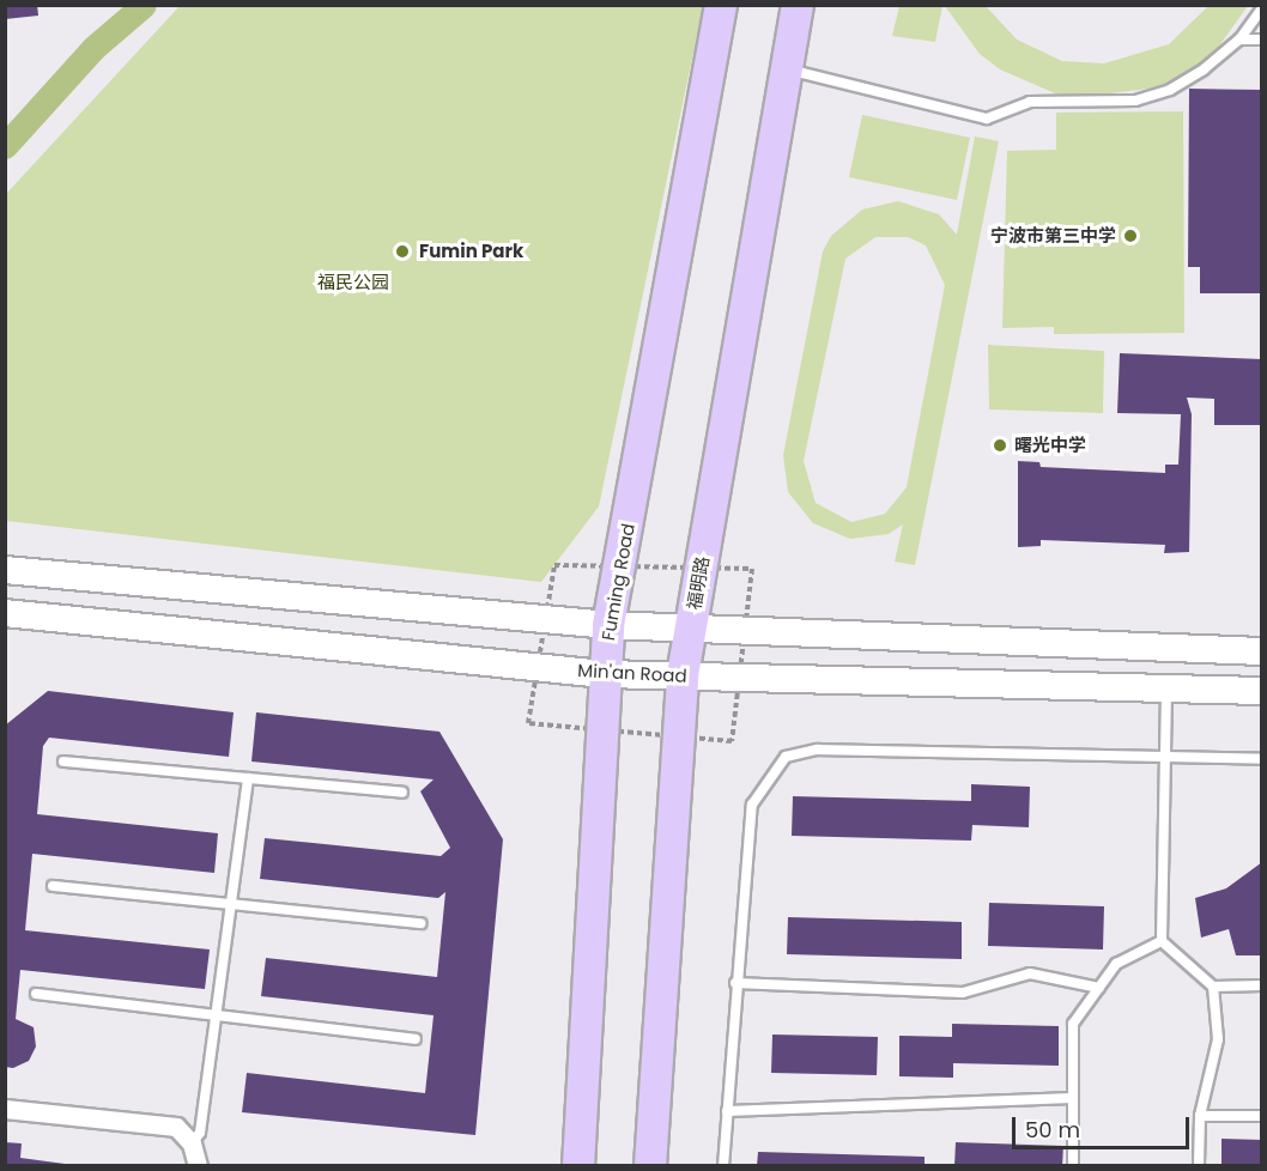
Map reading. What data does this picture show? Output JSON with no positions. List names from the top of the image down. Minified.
{"streets":{"main road":["Fuming Road","福明路","Min'an Road"]},"crossings":[["Fuming Road","Min'an Road"],["福明路","Min'an Road"]],"parks":["福民公园"],"places":["宁波市第三中学","Fumin Park","曙光中学"],"scale_bar":"50 m"}
